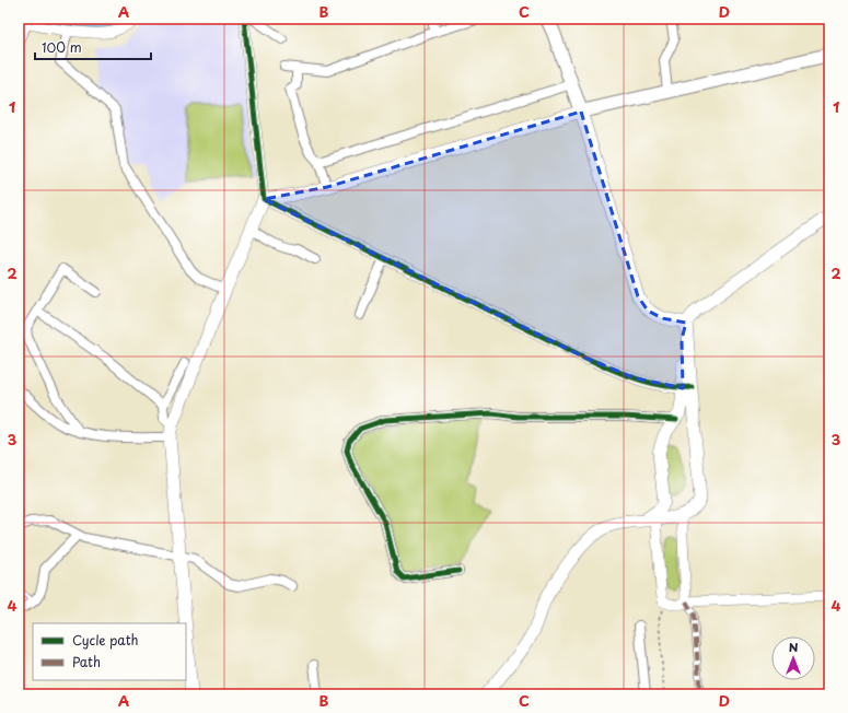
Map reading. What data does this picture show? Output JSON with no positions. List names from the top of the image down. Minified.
{"legend":["Cycle path","Path"],"scale_bar":"100 m","north":"top","grid":{"columns":["A","B","C","D"],"rows":["1","2","3","4"]}}
